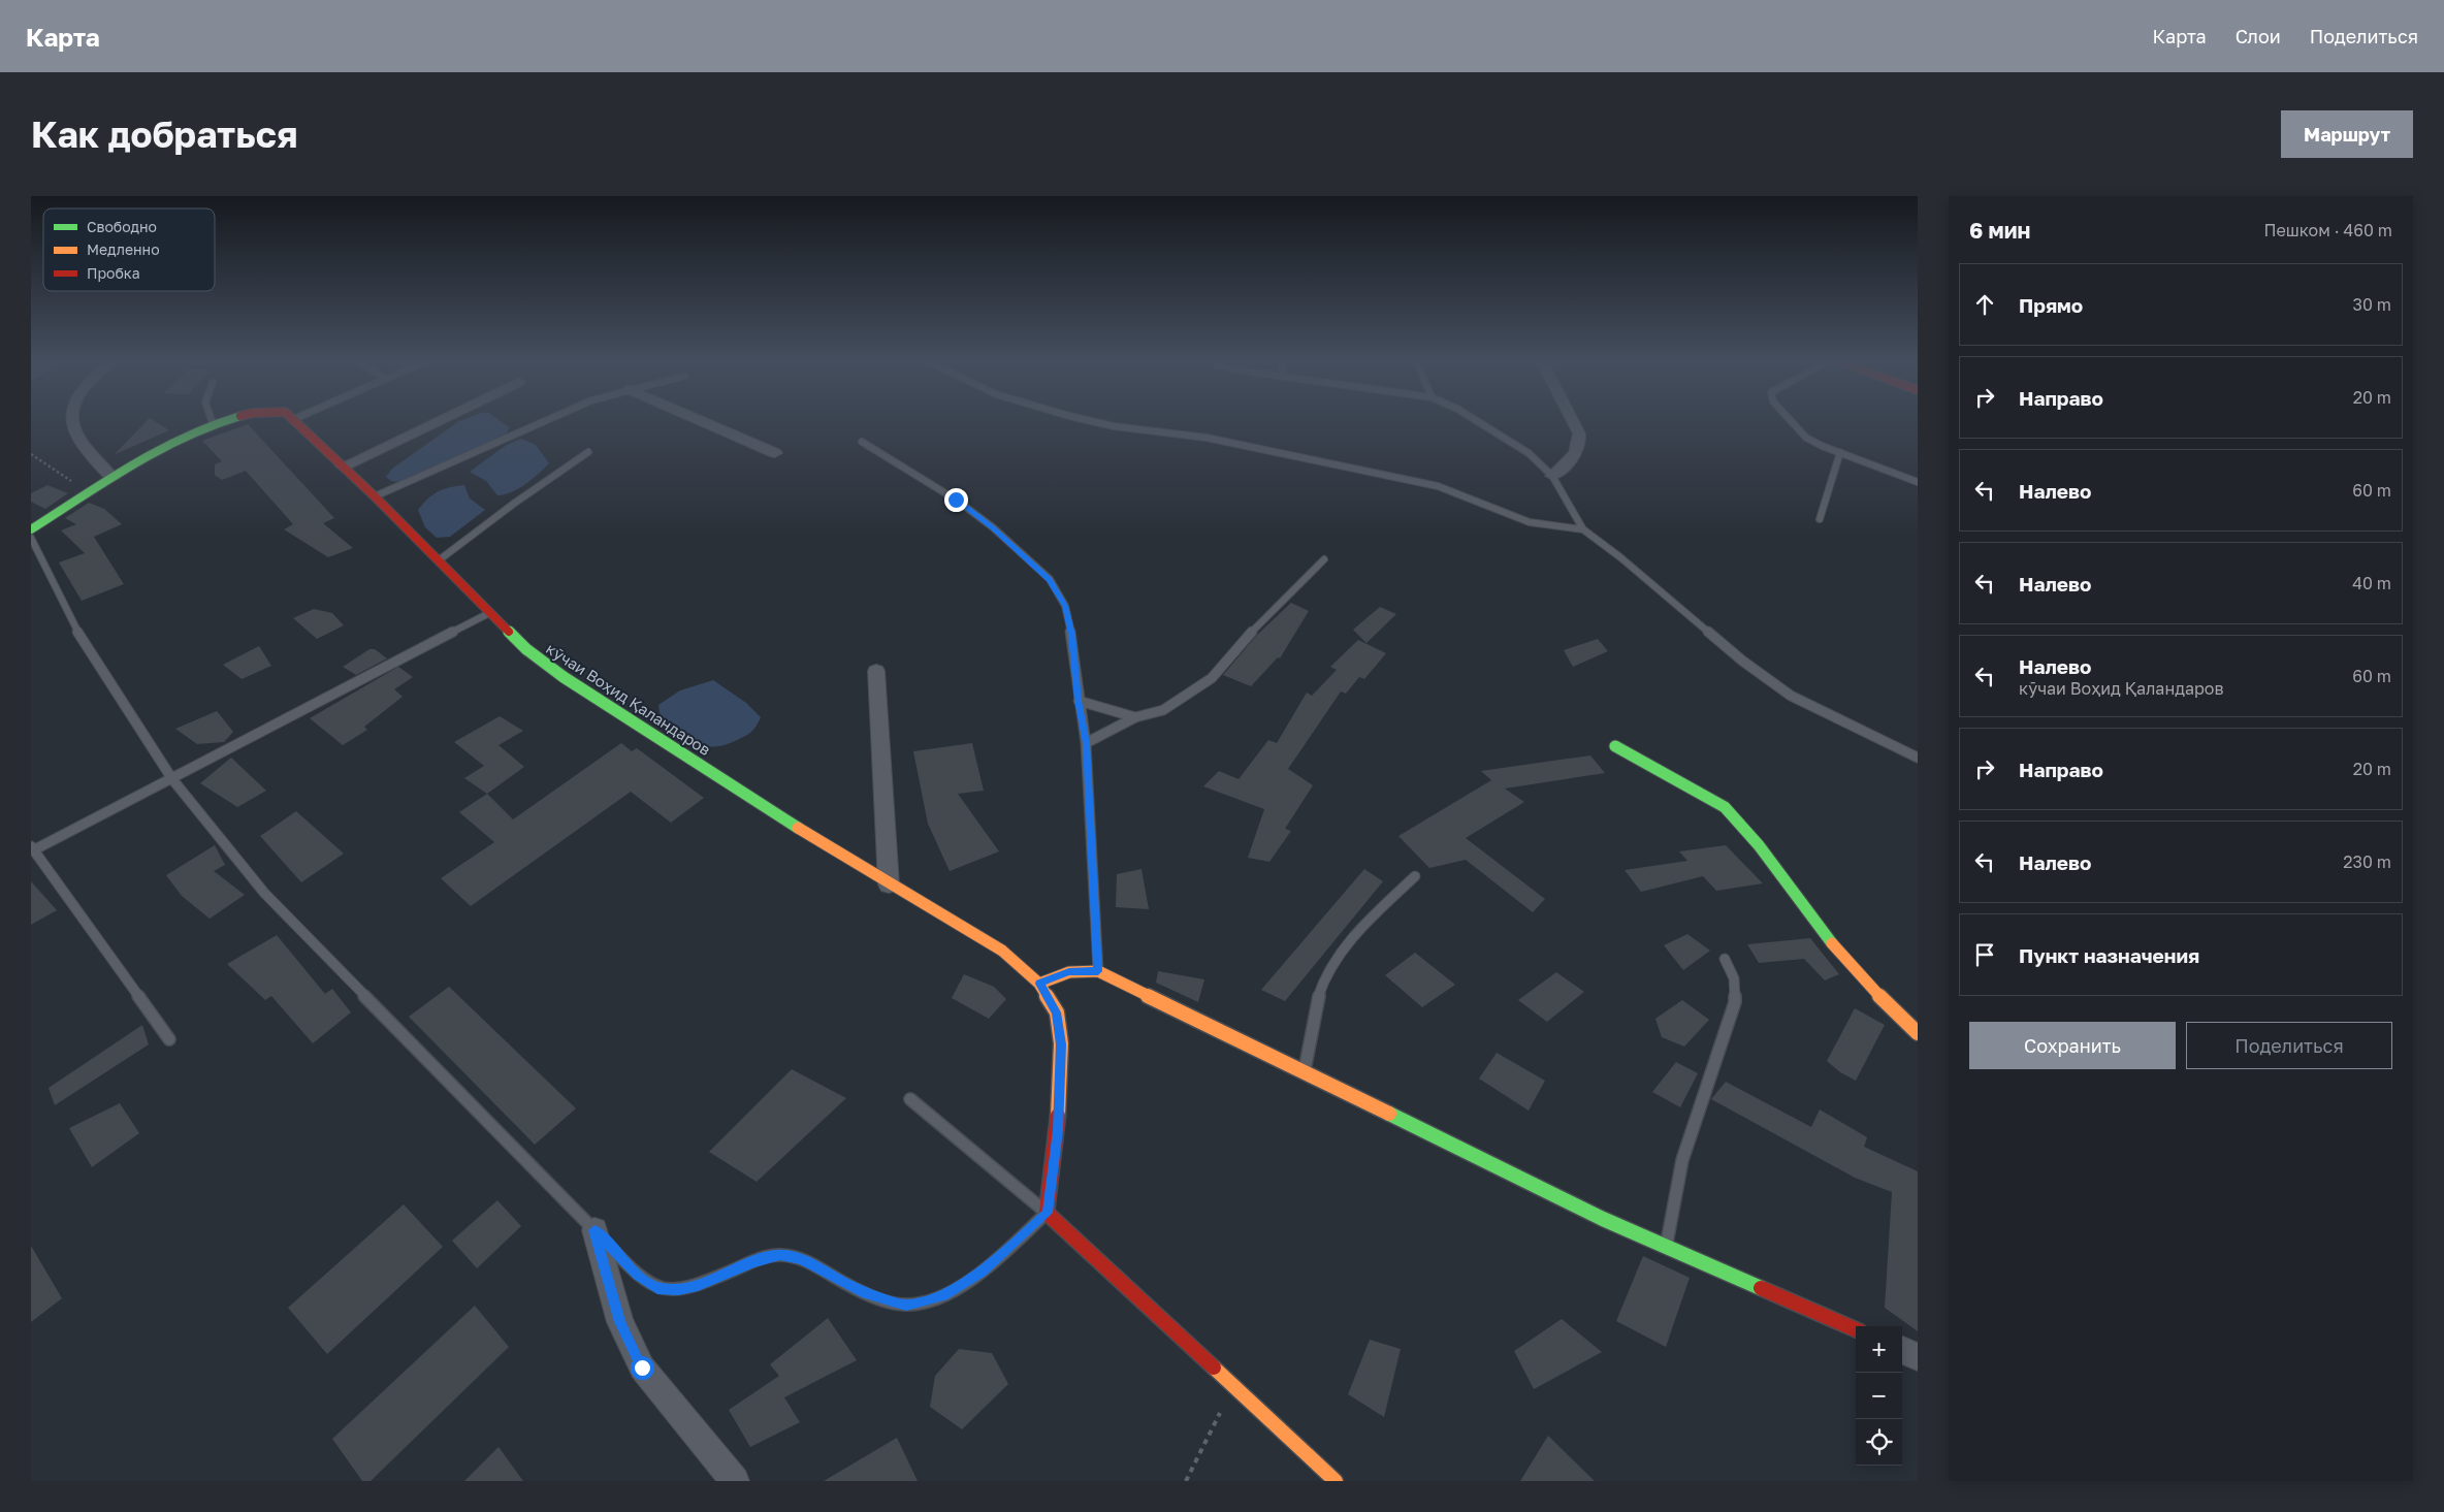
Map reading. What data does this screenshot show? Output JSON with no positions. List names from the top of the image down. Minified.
{"streets":{"street":["кӯчаи Воҳид Қаландаров"]},"legend":["Свободно","Медленно","Пробка"],"page":{"header":"Карта","nav":["Карта","Слои","Поделиться"],"buttons":["Маршрут",["Сохранить","Поделиться"]],"title":"Как добраться","heading":["6 мин","Пешком · 460 m"],"list":[["Прямо","30 m"],["Направо","20 m"],["Налево","60 m"],["Налево","40 m"],["Налево","кӯчаи Воҳид Қаландаров","60 m"],["Направо","20 m"],["Налево","230 m"],"Пункт назначения"],"map_buttons":["+","−"]}}
